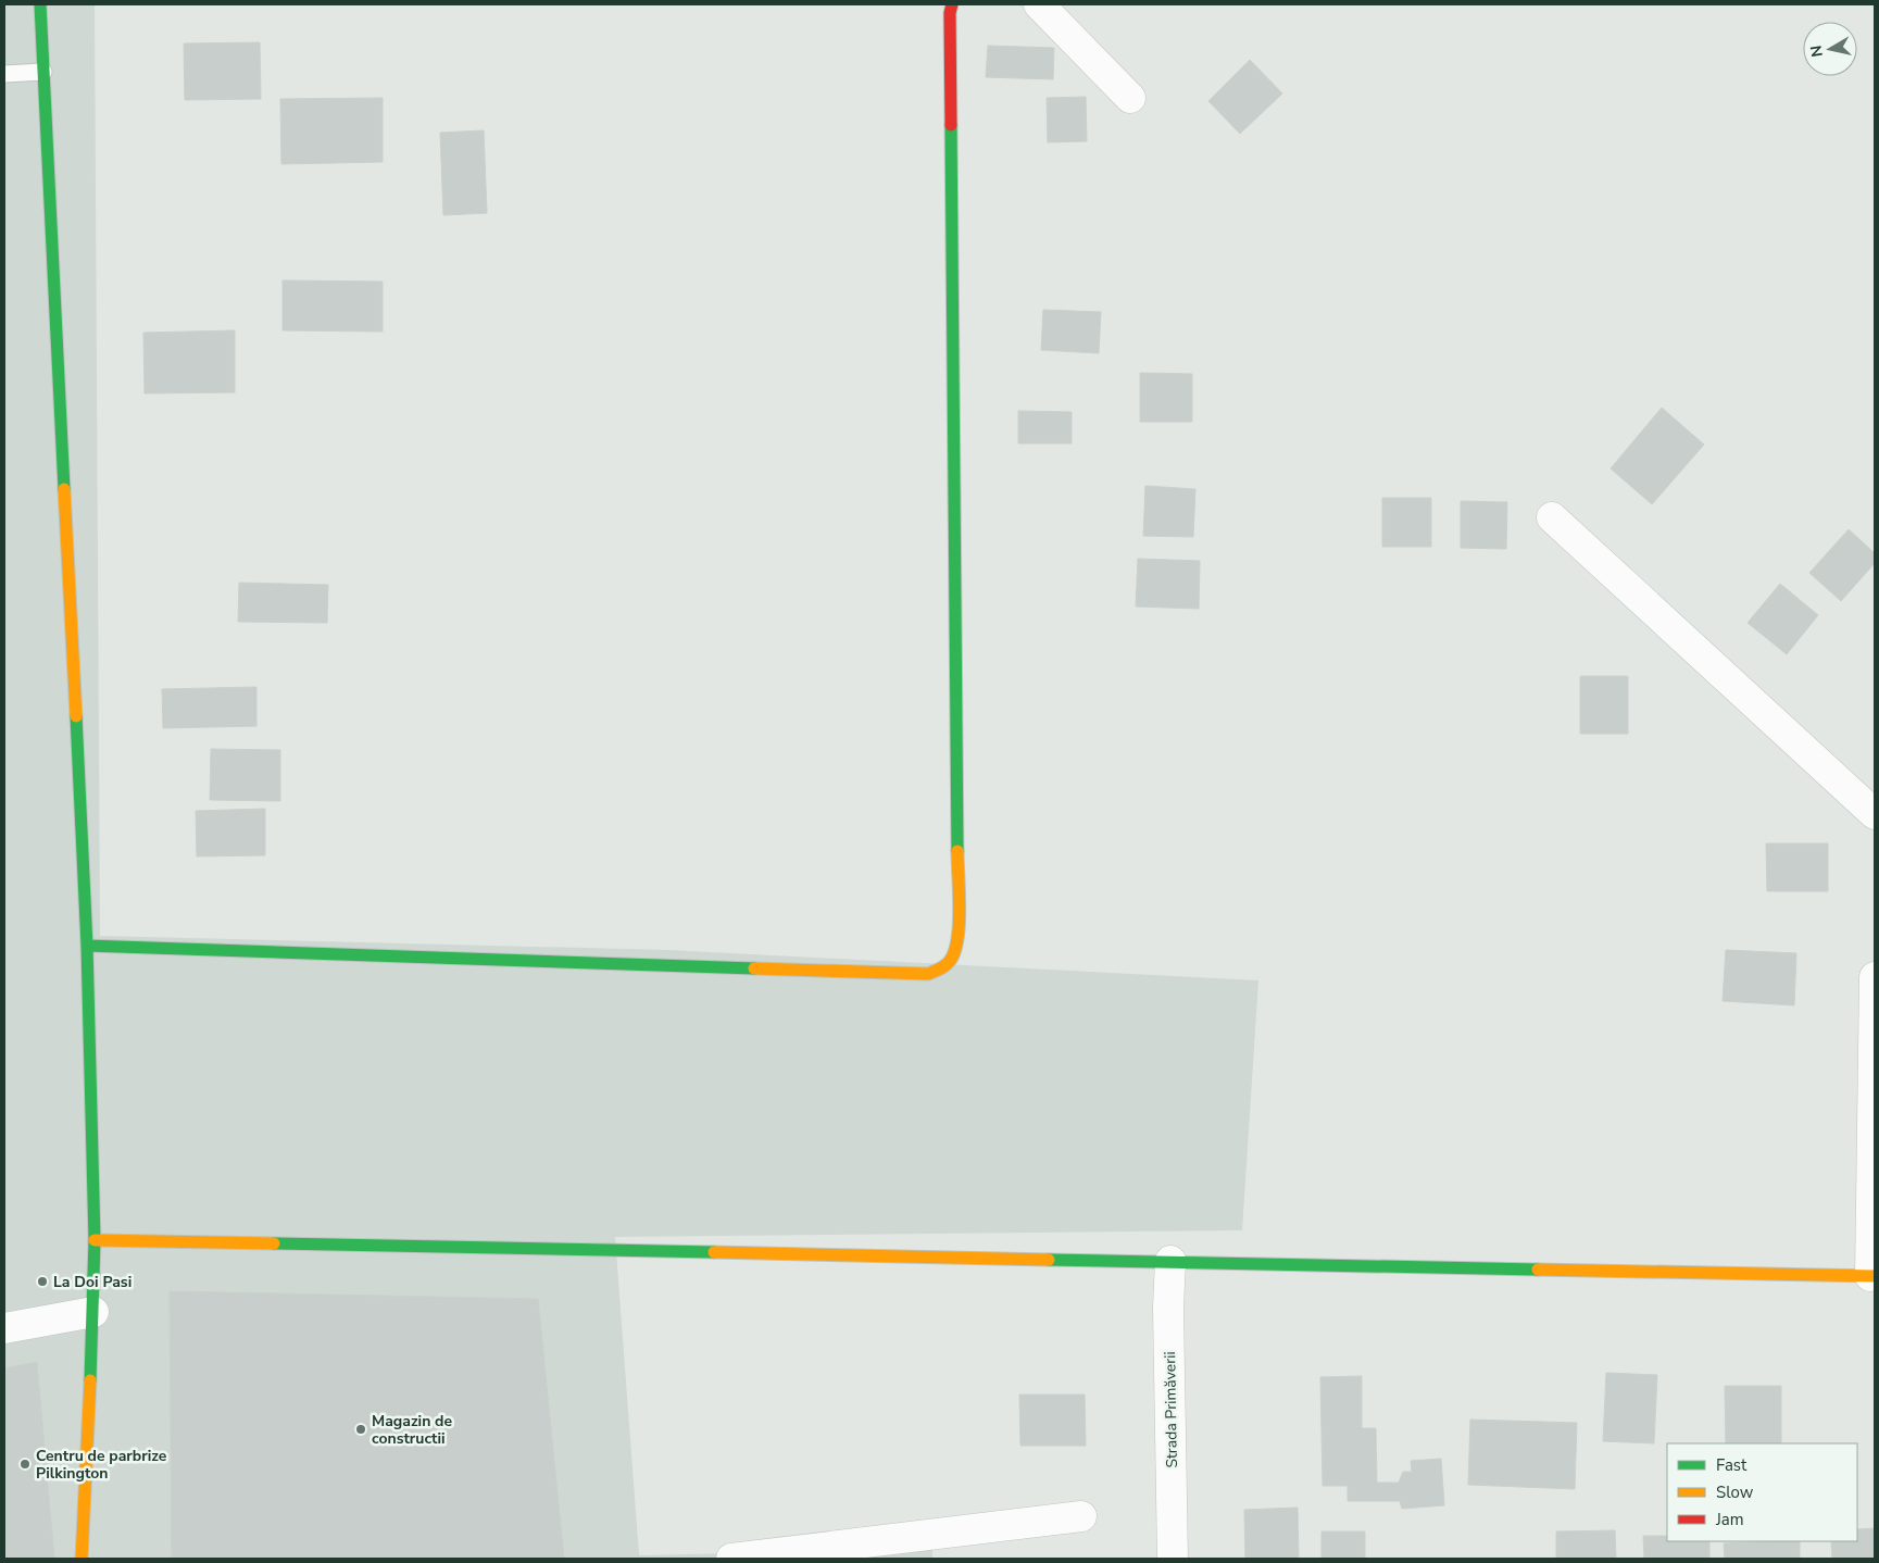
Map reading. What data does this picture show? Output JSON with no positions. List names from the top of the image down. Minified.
{"streets":{"street":["Strada Primăverii"]},"places":["La Doi Pasi","Magazin de constructii","Centru de parbrize Pilkington"],"legend":["Fast","Slow","Jam"],"north":"left"}
